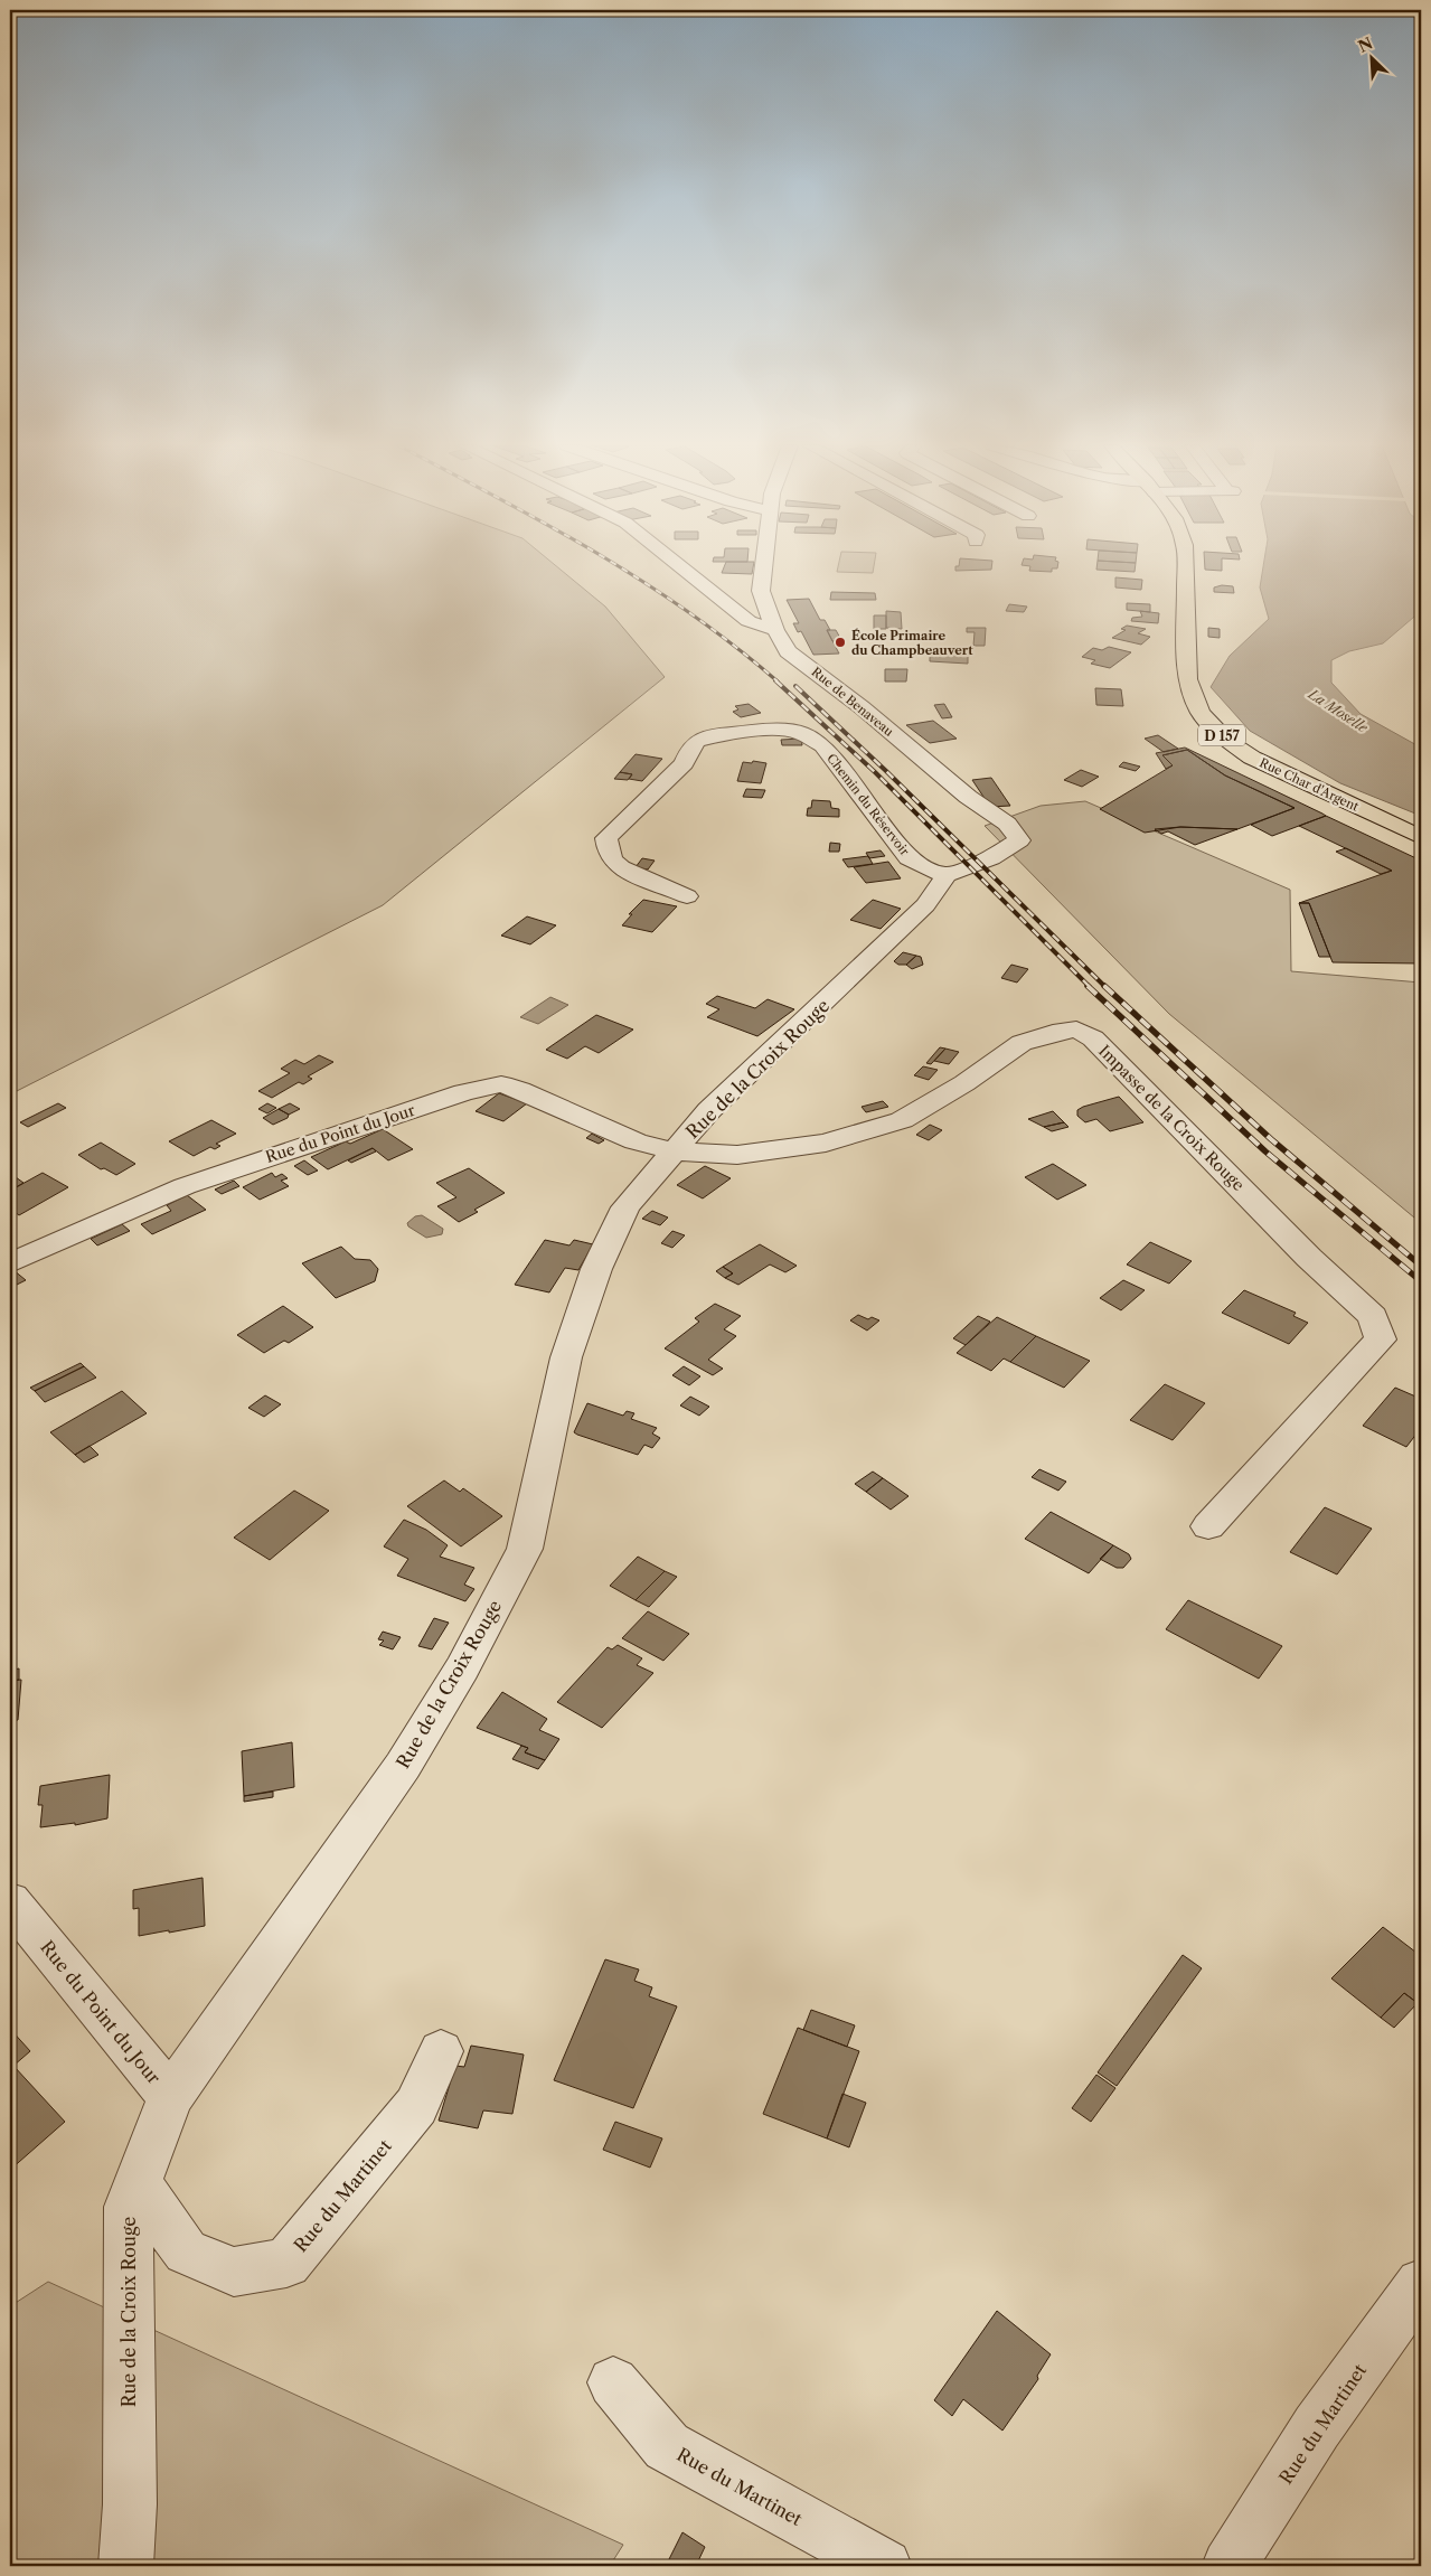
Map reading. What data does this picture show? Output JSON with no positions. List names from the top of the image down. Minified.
{"streets":{"main road":["D 157","Rue Char d'Argent"],"street":["Rue de Benaveau","Chemin du Réservoir","Rue de la Croix Rouge","Impasse de la Croix Rouge","Rue du Point du Jour","Rue du Martinet"]},"crossings":[["Rue de Benaveau","Chemin du Réservoir"],["Rue de Benaveau","Rue de la Croix Rouge"],["Chemin du Réservoir","Rue de la Croix Rouge"],["Rue de la Croix Rouge","Impasse de la Croix Rouge"],["Rue de la Croix Rouge","Rue du Point du Jour"],["Rue de la Croix Rouge","Rue du Martinet"],["Impasse de la Croix Rouge","Rue du Point du Jour"]],"water":["La Moselle"],"places":["École Primaire du Champbeauvert"],"north":"top left"}
